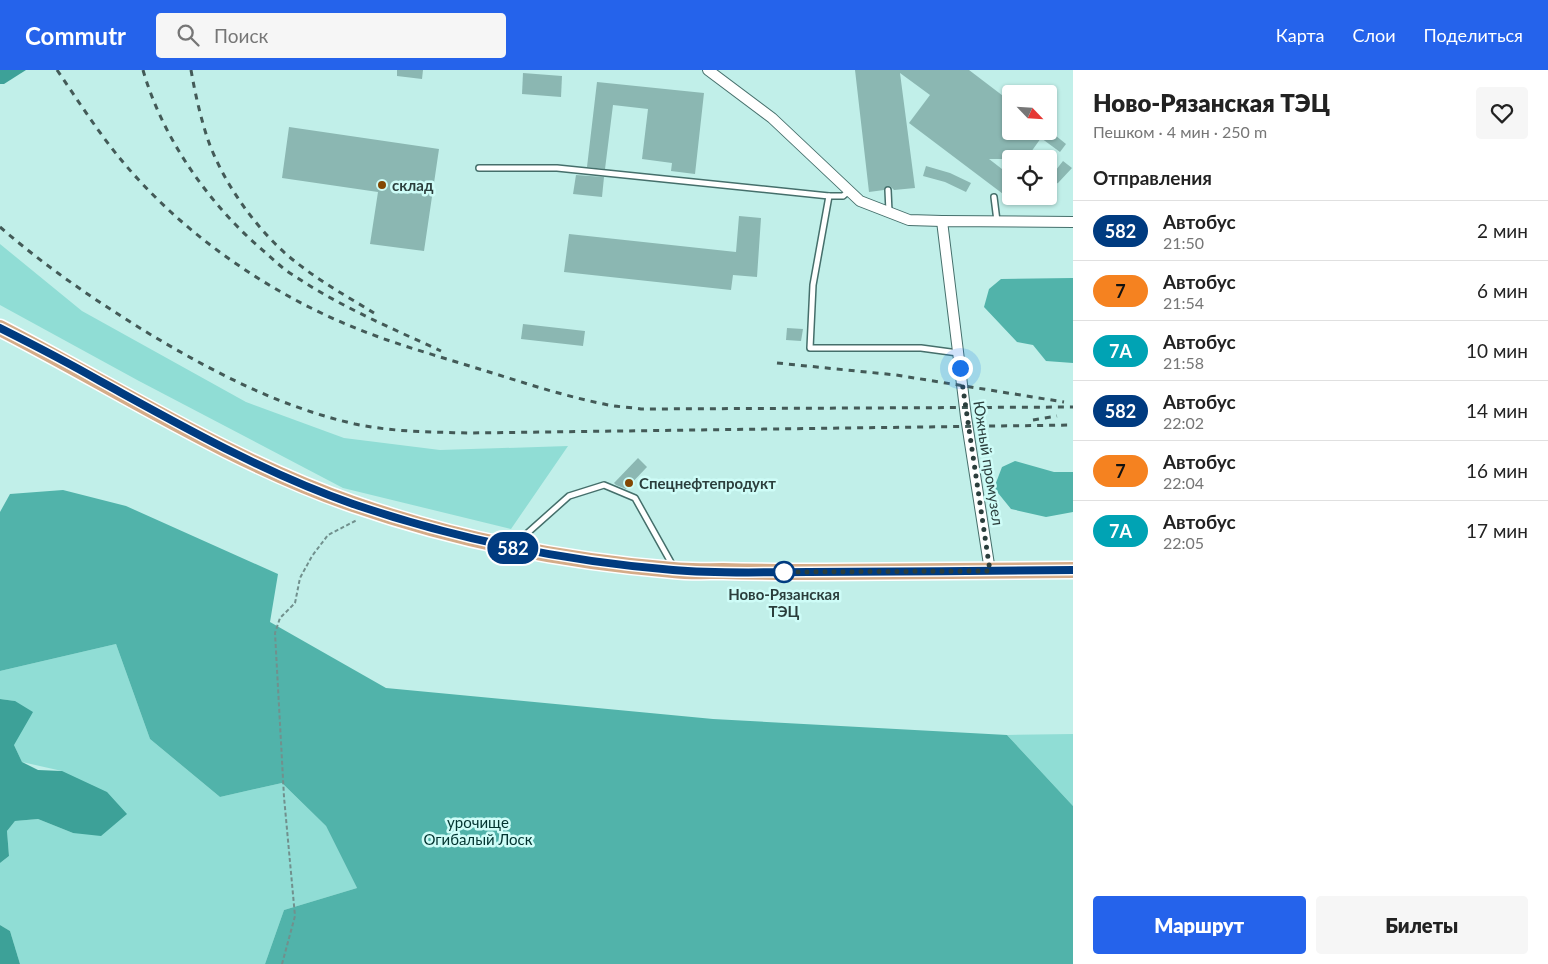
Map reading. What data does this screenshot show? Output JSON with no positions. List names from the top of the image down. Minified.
{"streets":{"street":["Южный промузел"]},"parks":["урочище Огибалый Лоск"],"places":["склад","Спецнефтепродукт","Ново-Рязанская ТЭЦ"],"lines":["bus line 582"],"north":"bottom right","page":{"header":"Commutr","search":"Поиск","nav":["Карта","Слои","Поделиться"],"on_map":"582","heading":[["Ново-Рязанская ТЭЦ","Пешком · 4 мин · 250 m"],"Отправления"],"list":[{"mark":"582","name":"Автобус","note":"21:50","value":"2 мин"},{"mark":"7","name":"Автобус","note":"21:54","value":"6 мин"},{"mark":"7А","name":"Автобус","note":"21:58","value":"10 мин"},{"mark":"582","name":"Автобус","note":"22:02","value":"14 мин"},{"mark":"7","name":"Автобус","note":"22:04","value":"16 мин"},{"mark":"7А","name":"Автобус","note":"22:05","value":"17 мин"}],"buttons":["Маршрут","Билеты"]}}
